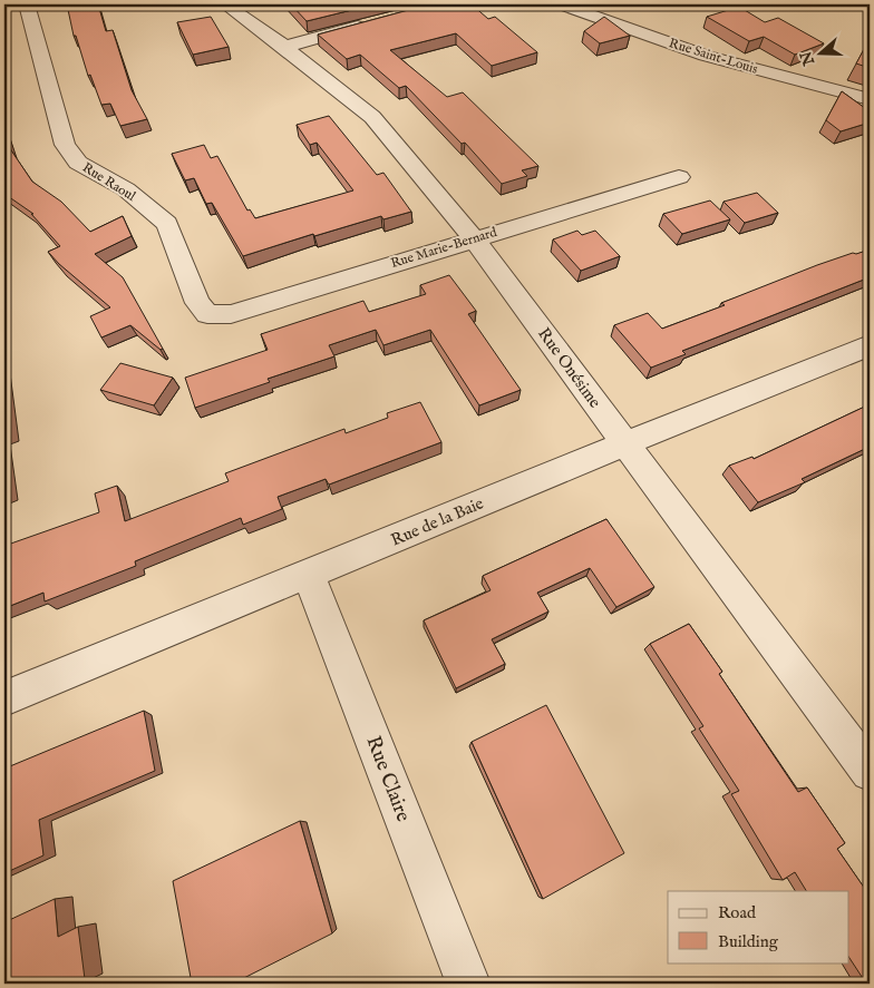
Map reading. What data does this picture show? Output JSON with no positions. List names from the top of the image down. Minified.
{"streets":{"street":["Rue Saint-Louis","Rue Raoul","Rue Marie-Bernard","Rue Onésime","Rue de la Baie","Rue Claire"]},"crossings":[["Rue Raoul","Rue Marie-Bernard"],["Rue Marie-Bernard","Rue Onésime"],["Rue Onésime","Rue de la Baie"],["Rue de la Baie","Rue Claire"]],"legend":["Road","Building"],"north":"left"}
